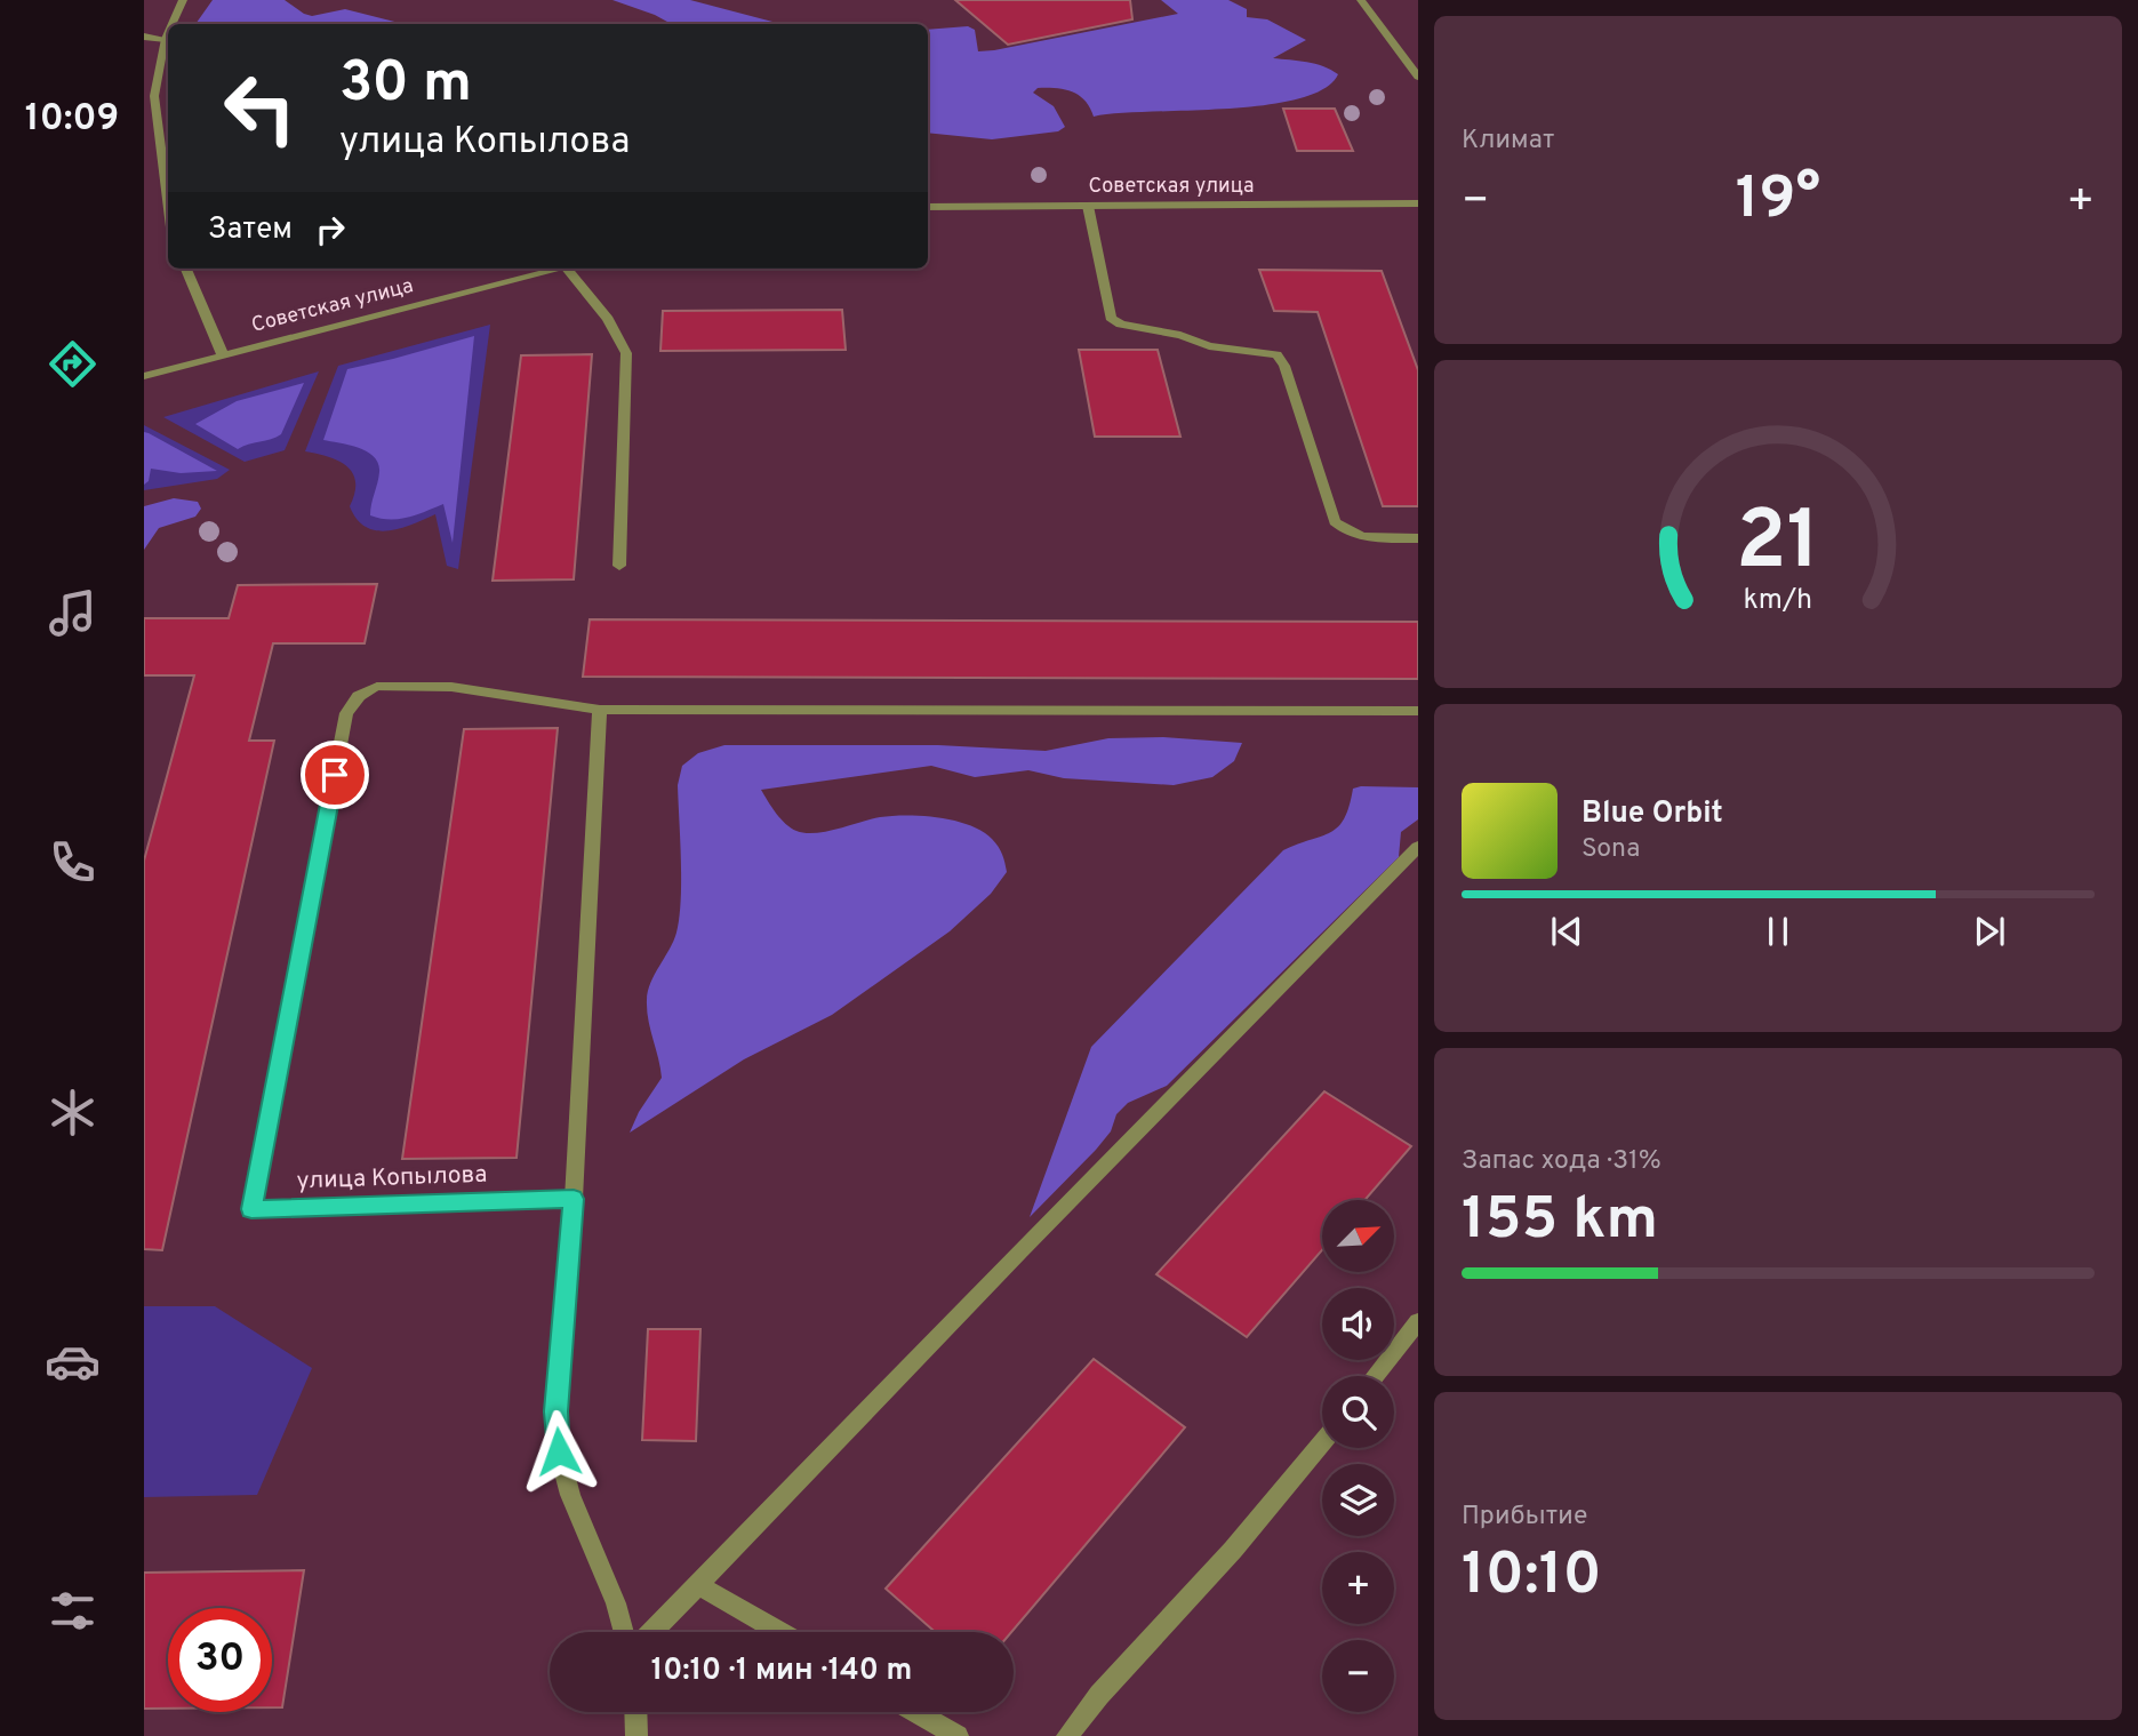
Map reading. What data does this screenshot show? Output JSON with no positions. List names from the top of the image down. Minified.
{"streets":{"street":["Советская улица","улица Копылова"]},"north":"top right","page":{"tabs":"10:09","tile":["Климат",["Запас хода · 31%","155 km"],["Прибытие","10:10"]],"turn":["30 m","улица Копылова"],"heat":["−","19°","+"],"then":"Затем","song":["Blue Orbit","Sona"],"map_buttons":["+","−"],"limit":"30","trip":"10:10 · 1 мин · 140 m","gauge":["21","km/h"]}}
